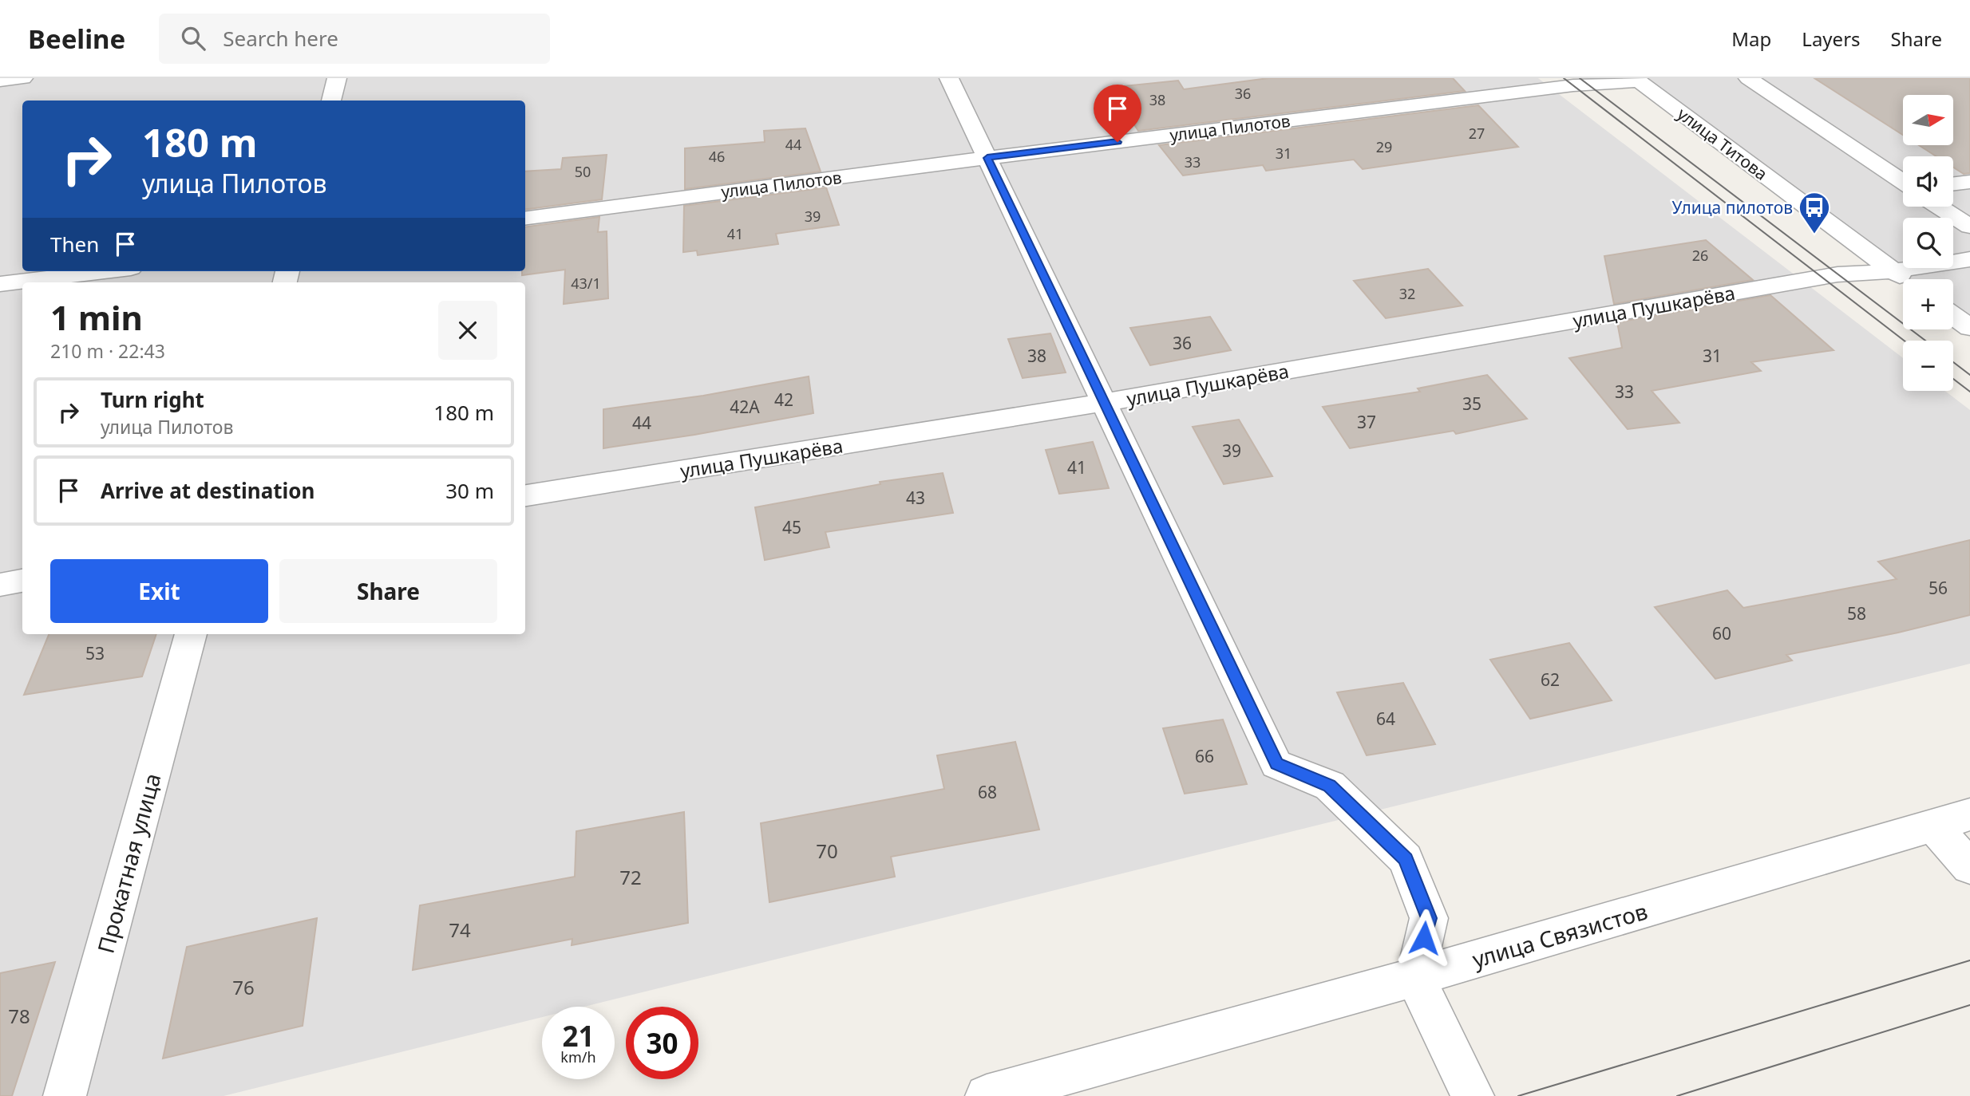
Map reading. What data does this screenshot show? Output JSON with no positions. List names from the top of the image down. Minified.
{"streets":{"street":["улица Пилотов","улица Титова","улица Пушкарёва","Прокатная улица","улица Связистов"]},"crossings":[["улица Пилотов","улица Титова"],["улица Титова","улица Пушкарёва"]],"places":{"bus stop":["Улица пилотов"]},"house_numbers":["36","38","27","44","29","31","46","33","50","39","41","26","43/1","32","36","38","31","33","42","35","42А","37","44","39","41","43","45","56","58","60","53","62","64","66","68","70","72","74","76","78"],"north":"right","page":{"header":"Beeline","search":"Search here","nav":["Map","Layers","Share"],"map_buttons":["+","−"],"turn":["180 m","улица Пилотов"],"then":"Then","heading":["1 min","210 m · 22:43"],"list":[{"name":"Turn right","note":"улица Пилотов","value":"180 m"},{"name":"Arrive at destination","value":"30 m"}],"buttons":["Exit","Share"],"speed":"21 km/h","limit":"30"}}
